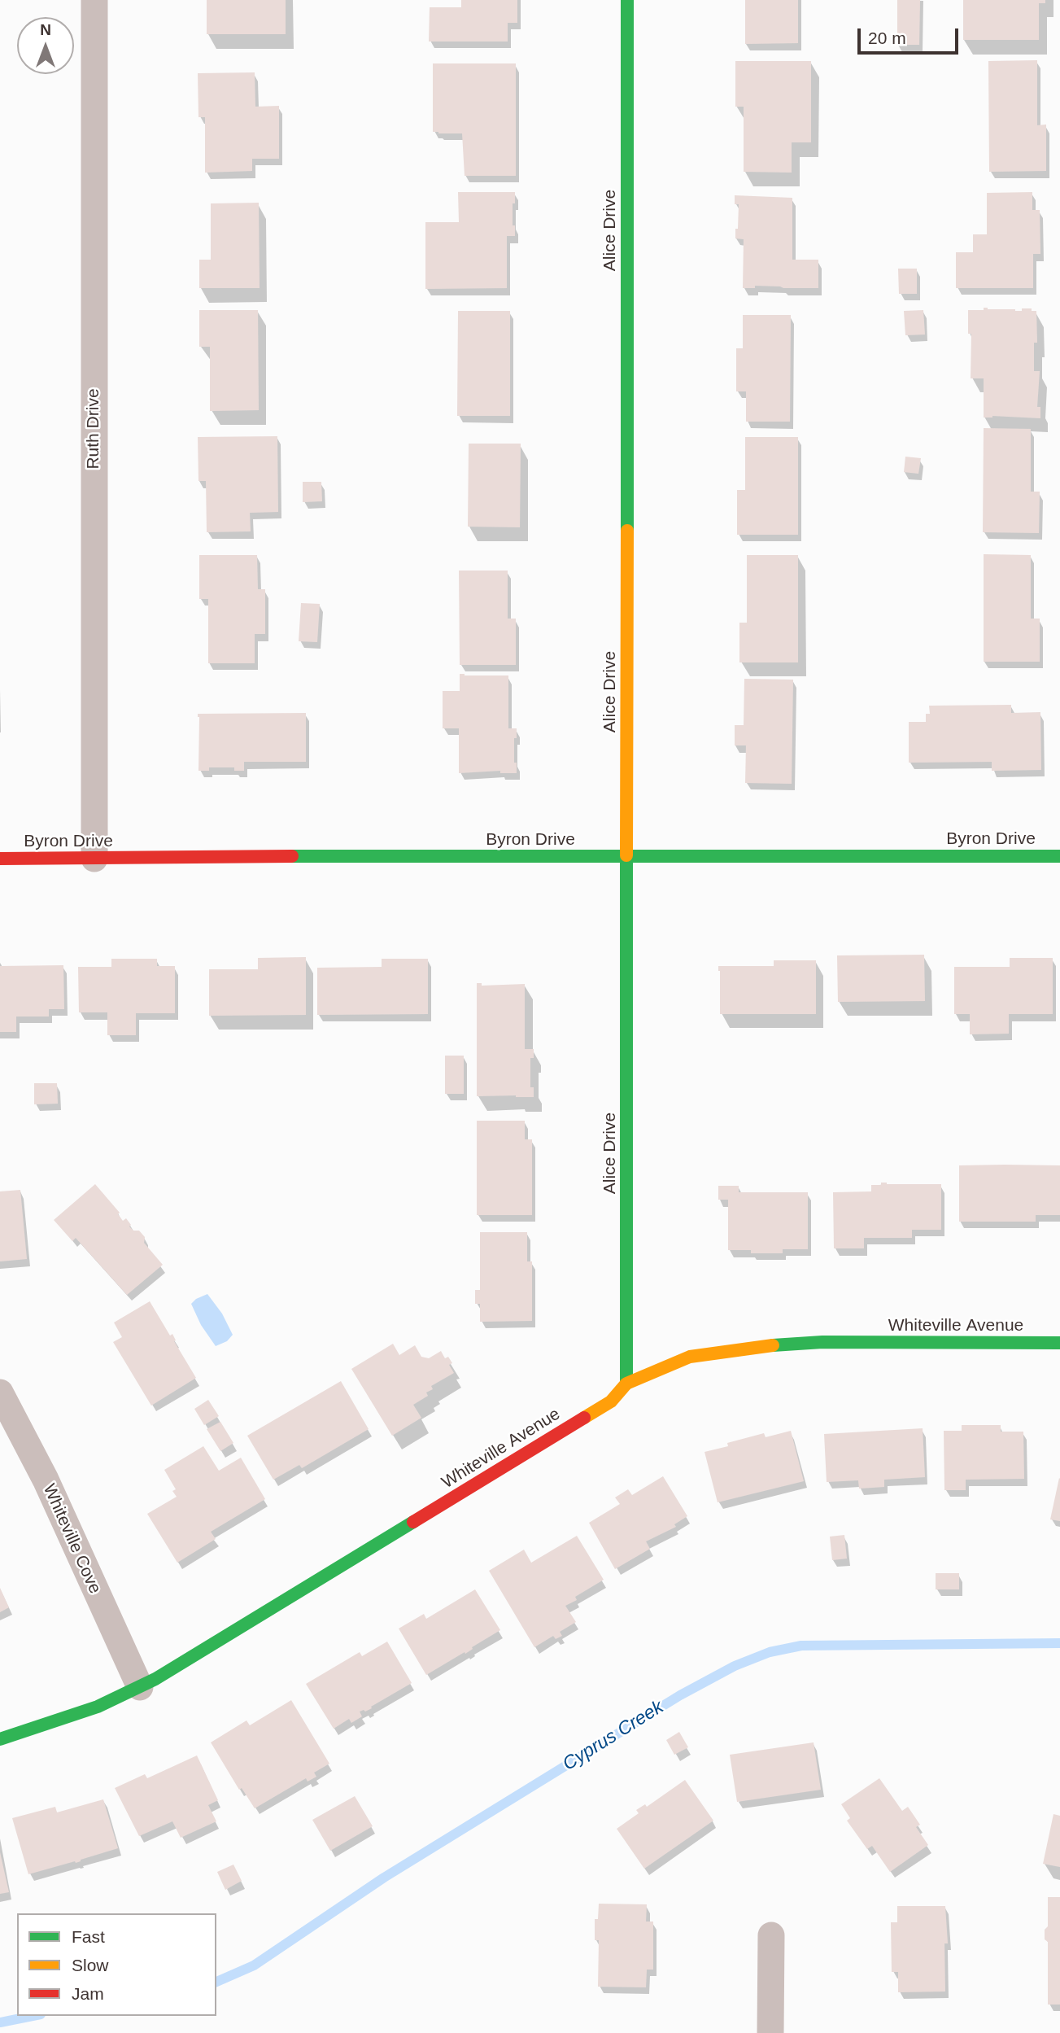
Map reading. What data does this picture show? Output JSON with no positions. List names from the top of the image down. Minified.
{"streets":{"street":["Alice Drive","Ruth Drive","Byron Drive","Whiteville Avenue","Whiteville Cove"]},"crossings":[["Alice Drive","Byron Drive"],["Alice Drive","Whiteville Avenue"],["Ruth Drive","Byron Drive"],["Whiteville Avenue","Whiteville Cove"]],"water":["Cyprus Creek"],"legend":["Fast","Slow","Jam"],"scale_bar":"20 m","north":"top"}
